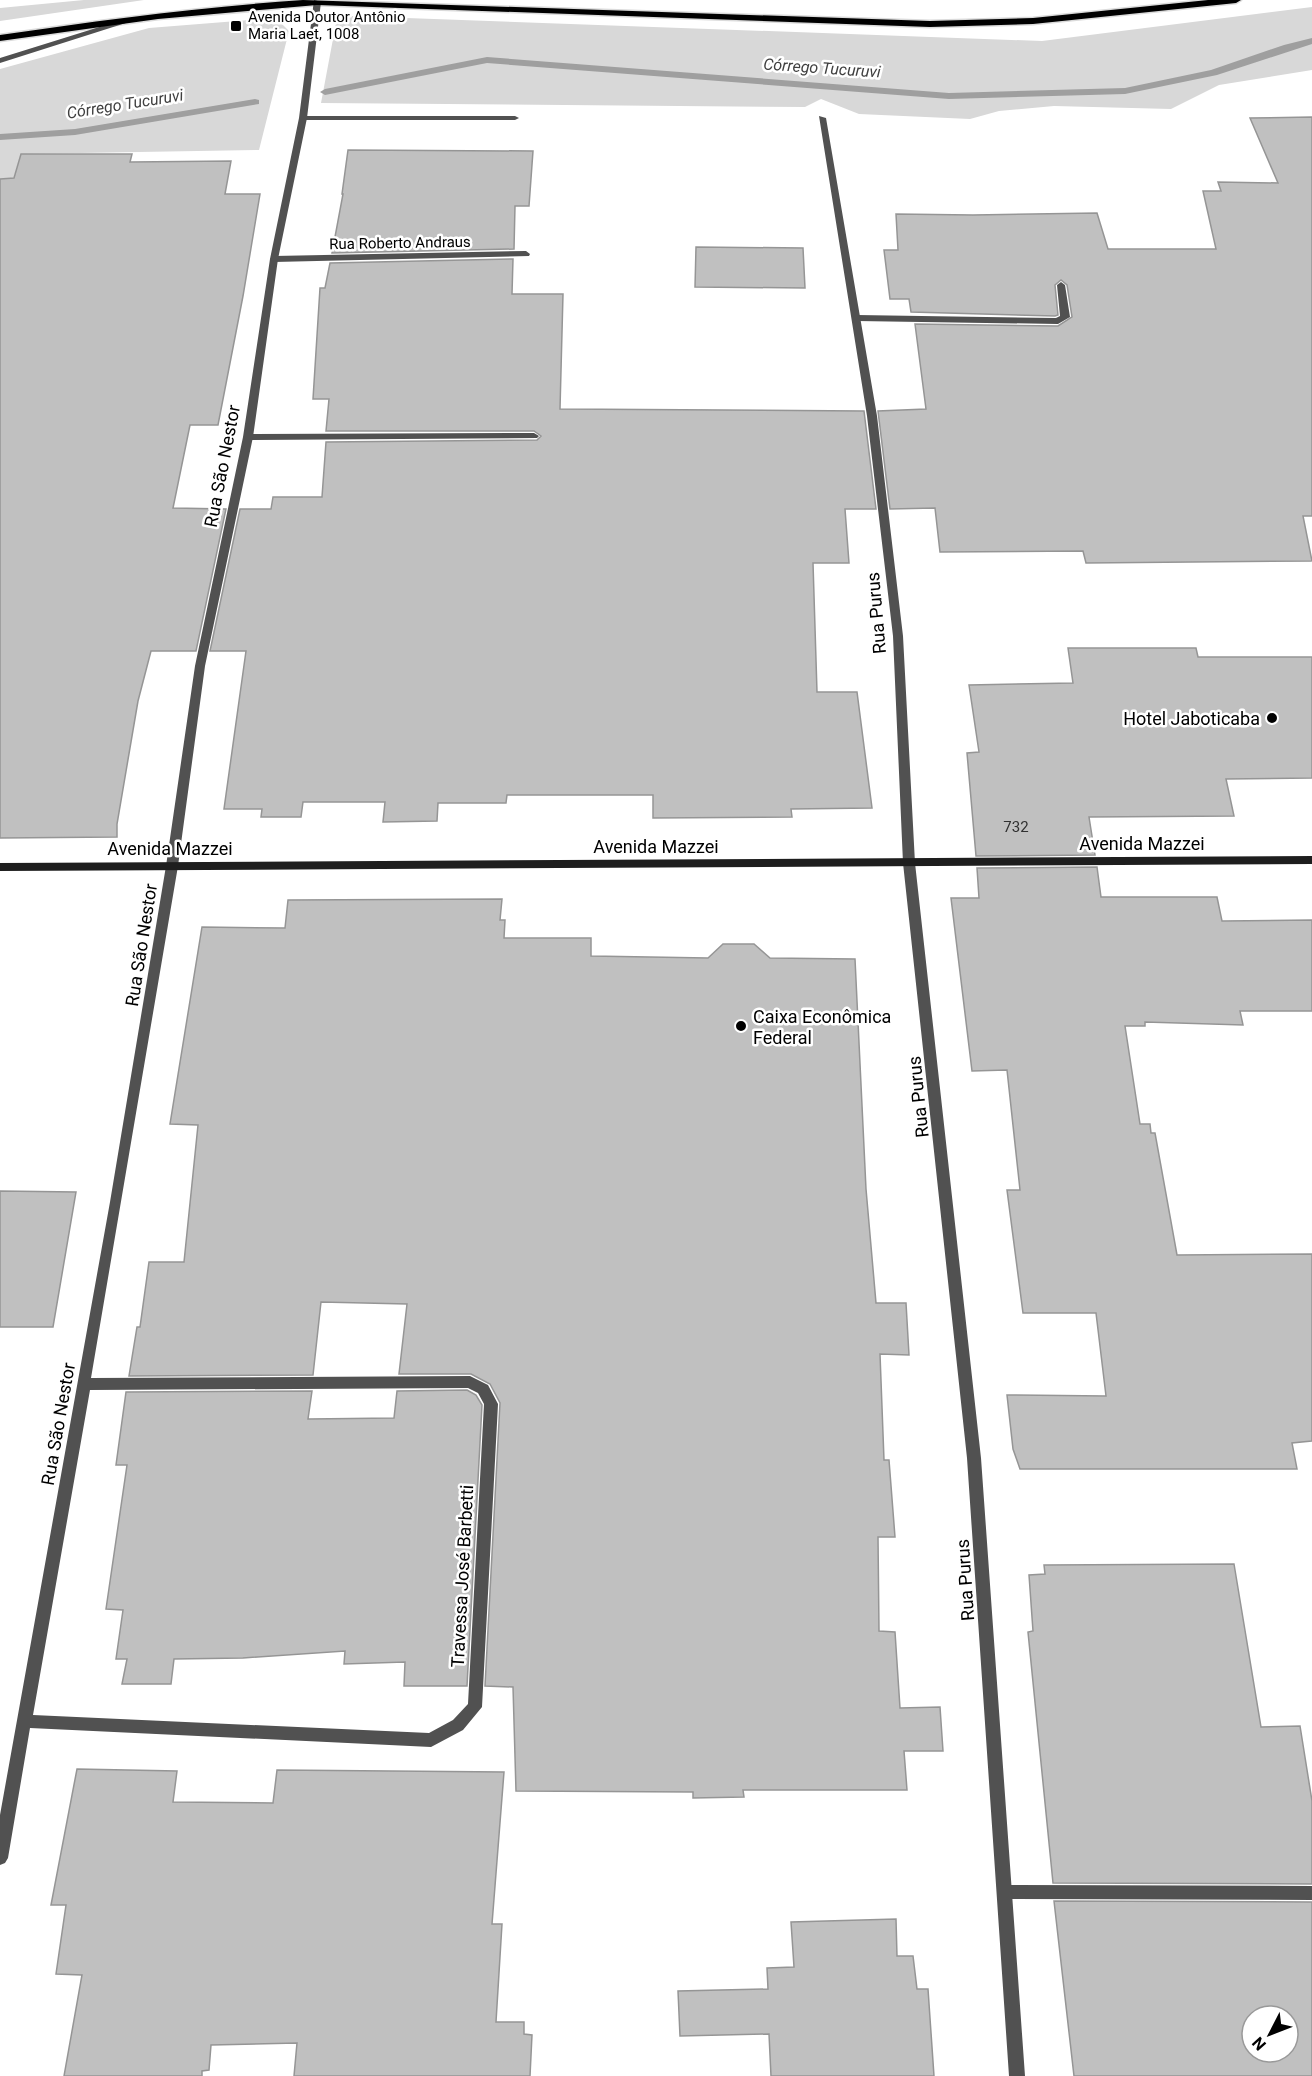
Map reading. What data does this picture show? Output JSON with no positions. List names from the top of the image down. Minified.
{"streets":{"street":["Rua Roberto Andraus","Rua São Nestor","Rua Purus","Avenida Mazzei","Travessa José Barbetti"]},"crossings":[["Rua Roberto Andraus","Rua São Nestor"],["Rua São Nestor","Avenida Mazzei"],["Rua São Nestor","Travessa José Barbetti"],["Rua Purus","Avenida Mazzei"]],"water":["Córrego Tucuruvi"],"places":{"transit":["Avenida Doutor Antônio Maria Laet, 1008"],"other":["Hotel Jaboticaba","Caixa Econômica Federal"]},"house_numbers":["732"],"north":"bottom left"}
